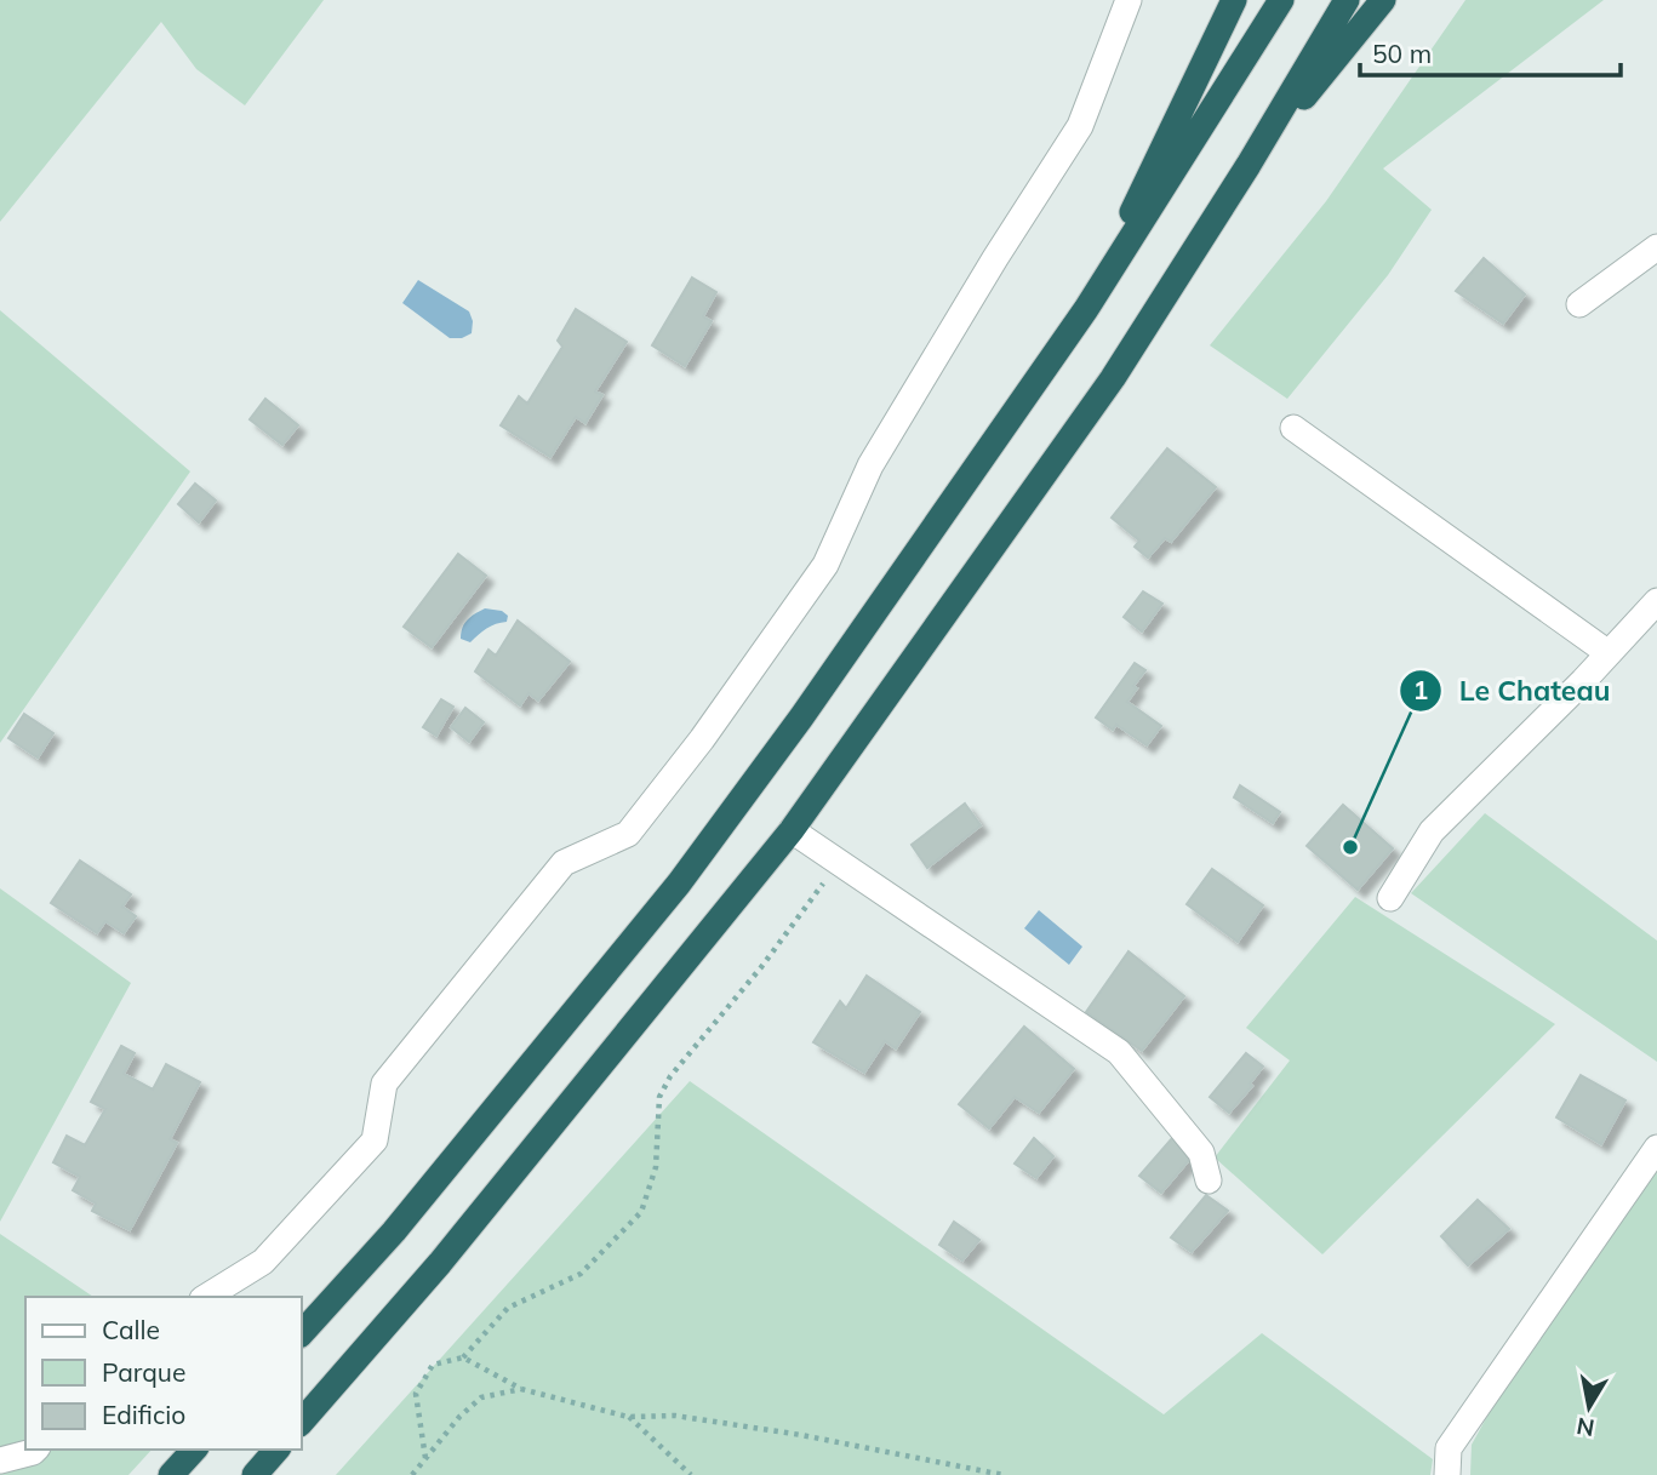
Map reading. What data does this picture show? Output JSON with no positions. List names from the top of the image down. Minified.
{"places":["Le Chateau"],"legend":["Calle","Parque","Edificio"],"scale_bar":"50 m","north":"bottom"}
